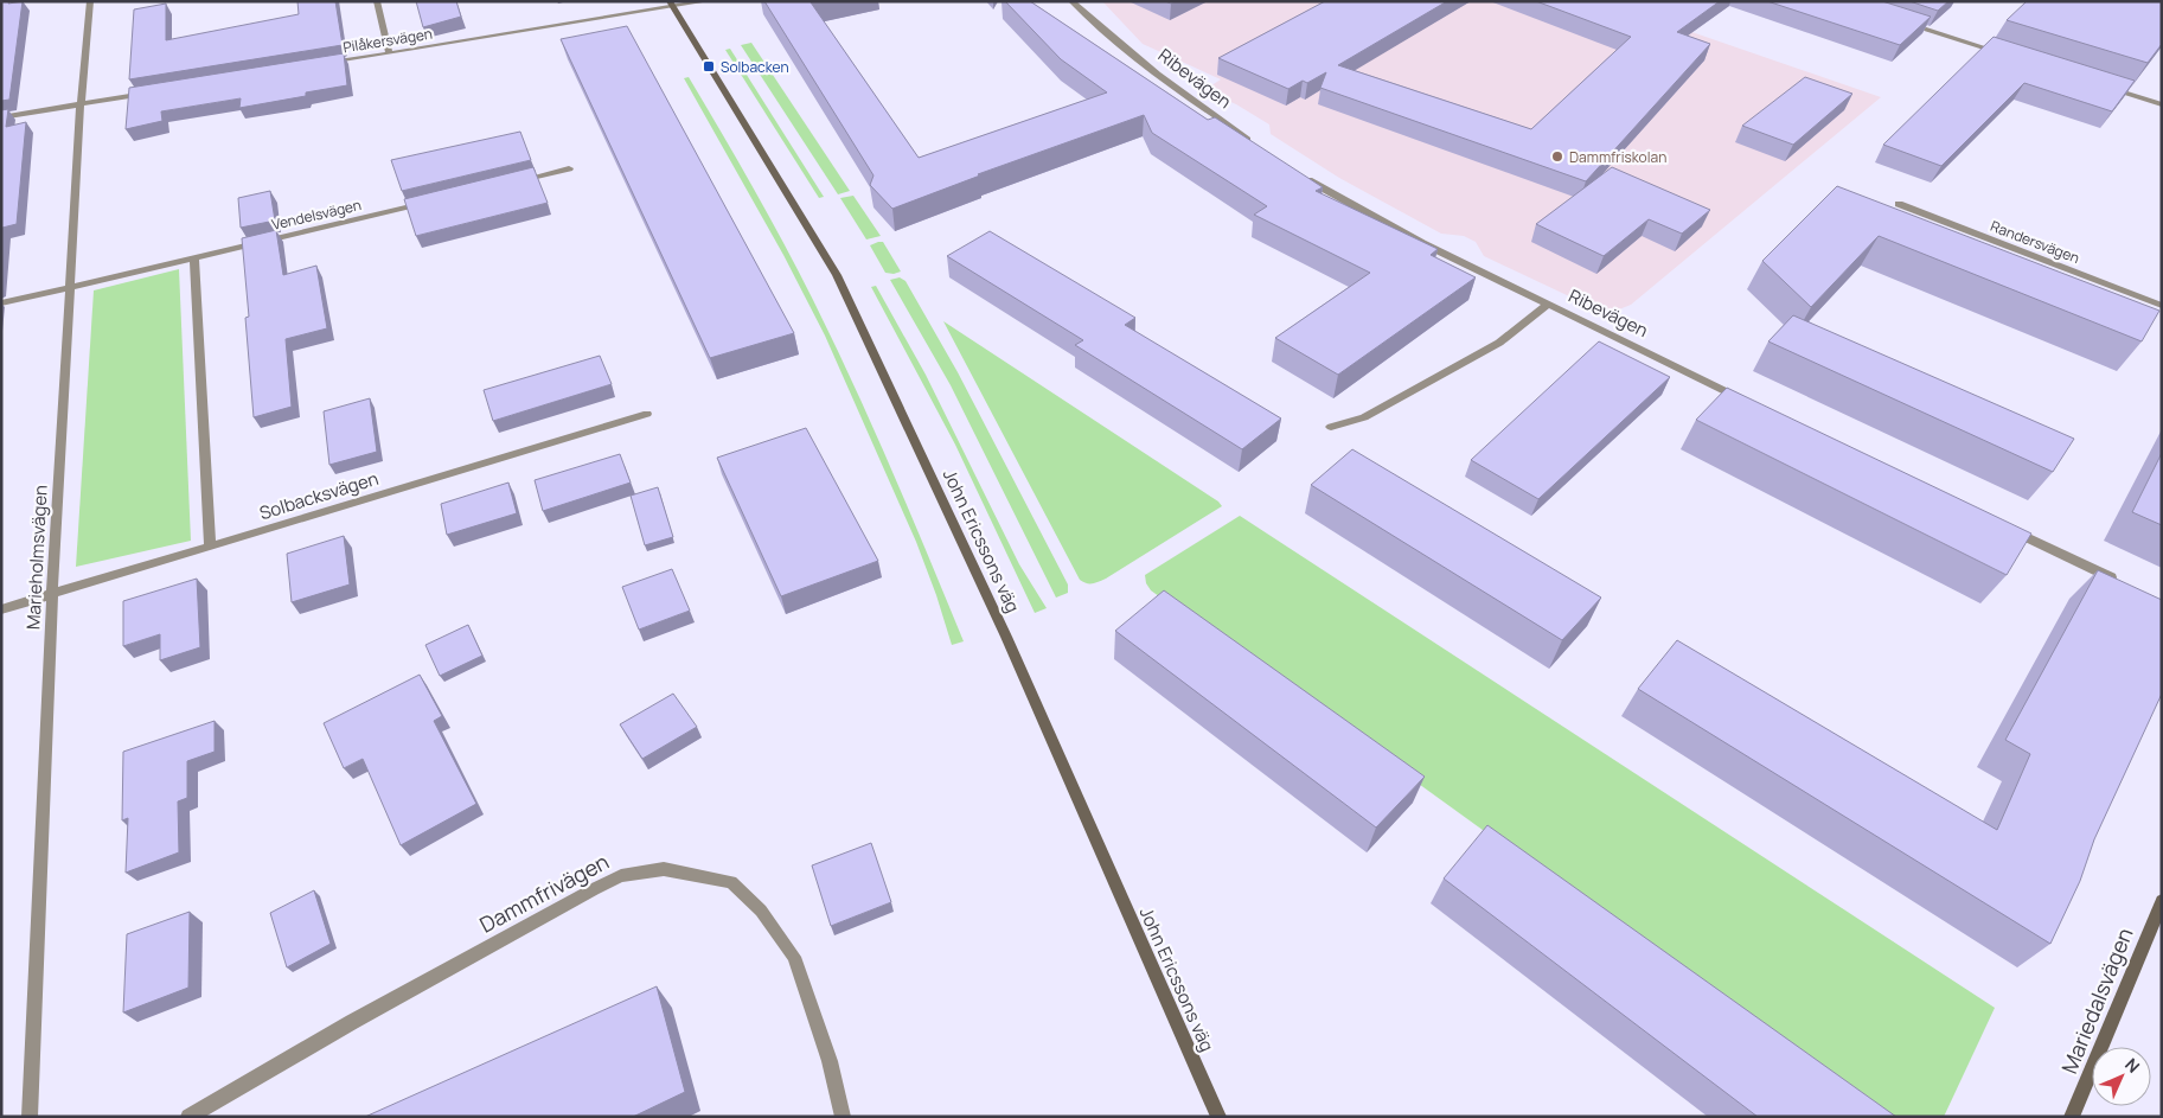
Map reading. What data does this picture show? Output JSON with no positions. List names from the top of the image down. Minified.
{"streets":{"street":["Pilåkersvägen","Ribevägen","Vendelsvägen","Randersvägen","Solbacksvägen","John Ericssons väg","Marieholmsvägen","Dammfrivägen","Mariedalsvägen"]},"crossings":[["Pilåkersvägen","John Ericssons väg"],["Vendelsvägen","Marieholmsvägen"],["Solbacksvägen","Marieholmsvägen"]],"places":{"transit":["Solbacken"],"other":["Dammfriskolan"]},"north":"top right"}
